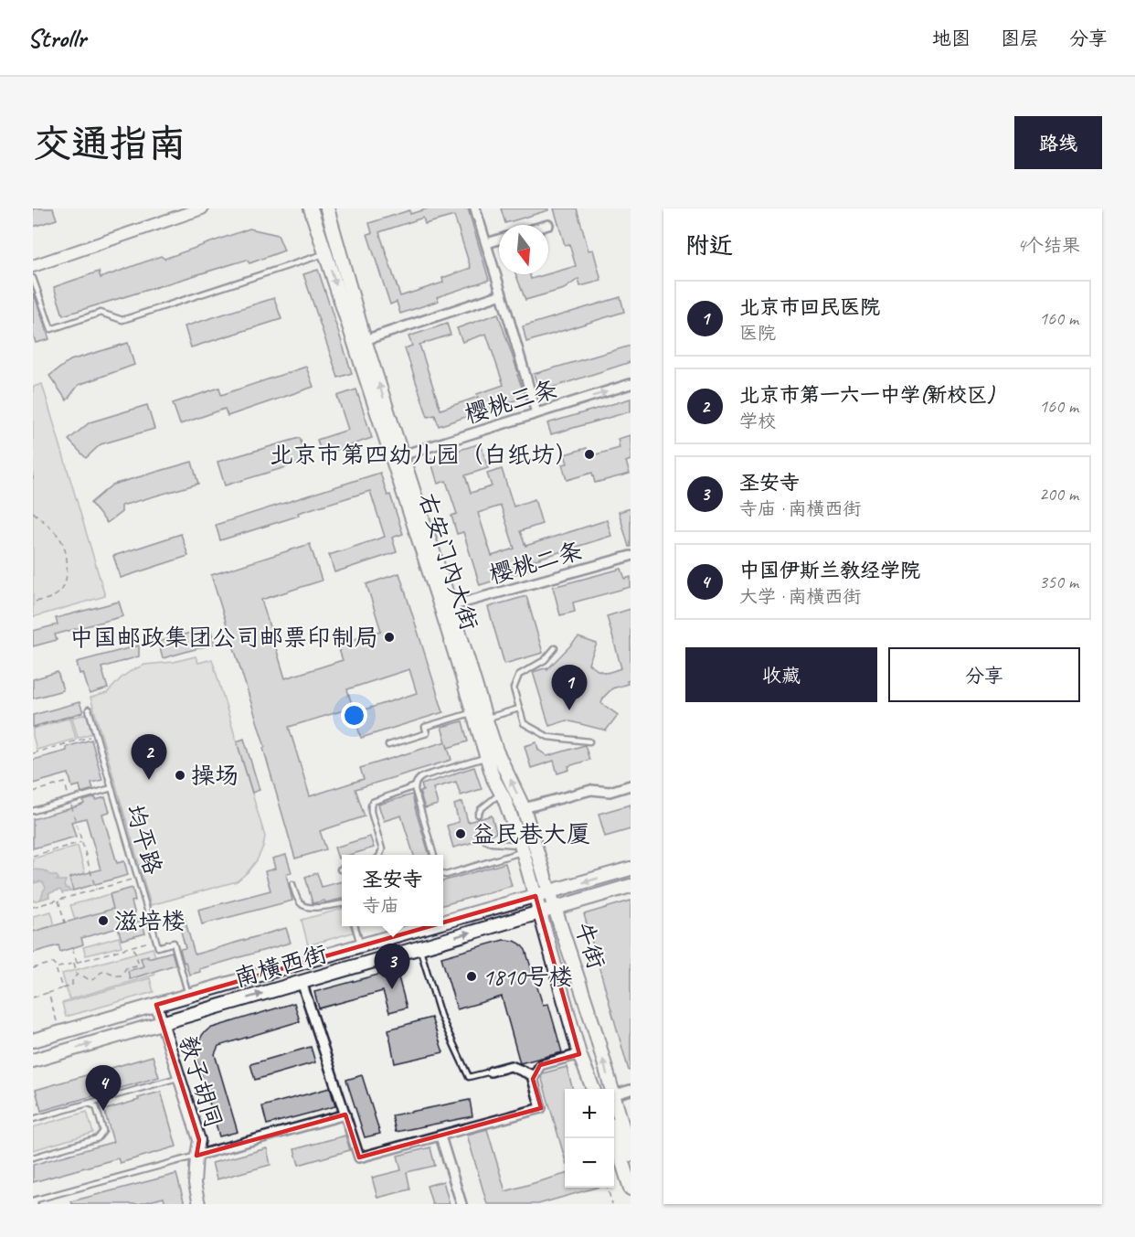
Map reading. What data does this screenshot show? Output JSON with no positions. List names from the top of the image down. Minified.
{"streets":{"main road":["右安门内大街","牛街","南横西街"],"street":["樱桃三条","樱桃二条","教子胡同"],"lane":["均平路"]},"crossings":[["樱桃三条","右安门内大街"],["右安门内大街","樱桃二条"],["右安门内大街","牛街"],["右安门内大街","南横西街"],["均平路","南横西街"],["牛街","南横西街"],["南横西街","教子胡同"]],"one_way":["樱桃三条"],"places":["北京市第四幼儿园（白纸坊）","中国邮政集团公司邮票印制局","操场","益民巷大厦","滋培楼","1810号楼"],"north":"bottom","page":{"header":"Strollr","nav":["地图","图层","分享"],"buttons":["路线",["收藏","分享"]],"title":"交通指南","heading":["附近","4个结果"],"list":[{"mark":"1","name":"北京市回民医院","note":"医院","value":"160 m"},{"mark":"2","name":"北京市第一六一中学(新校区)","note":"学校","value":"160 m"},{"mark":"3","name":"圣安寺","note":"寺庙 · 南横西街","value":"200 m"},{"mark":"4","name":"中国伊斯兰教经学院","note":"大学 · 南横西街","value":"350 m"}],"pins":["1","2","3","4"],"popup":["圣安寺","寺庙"],"map_buttons":["+","−"]}}
